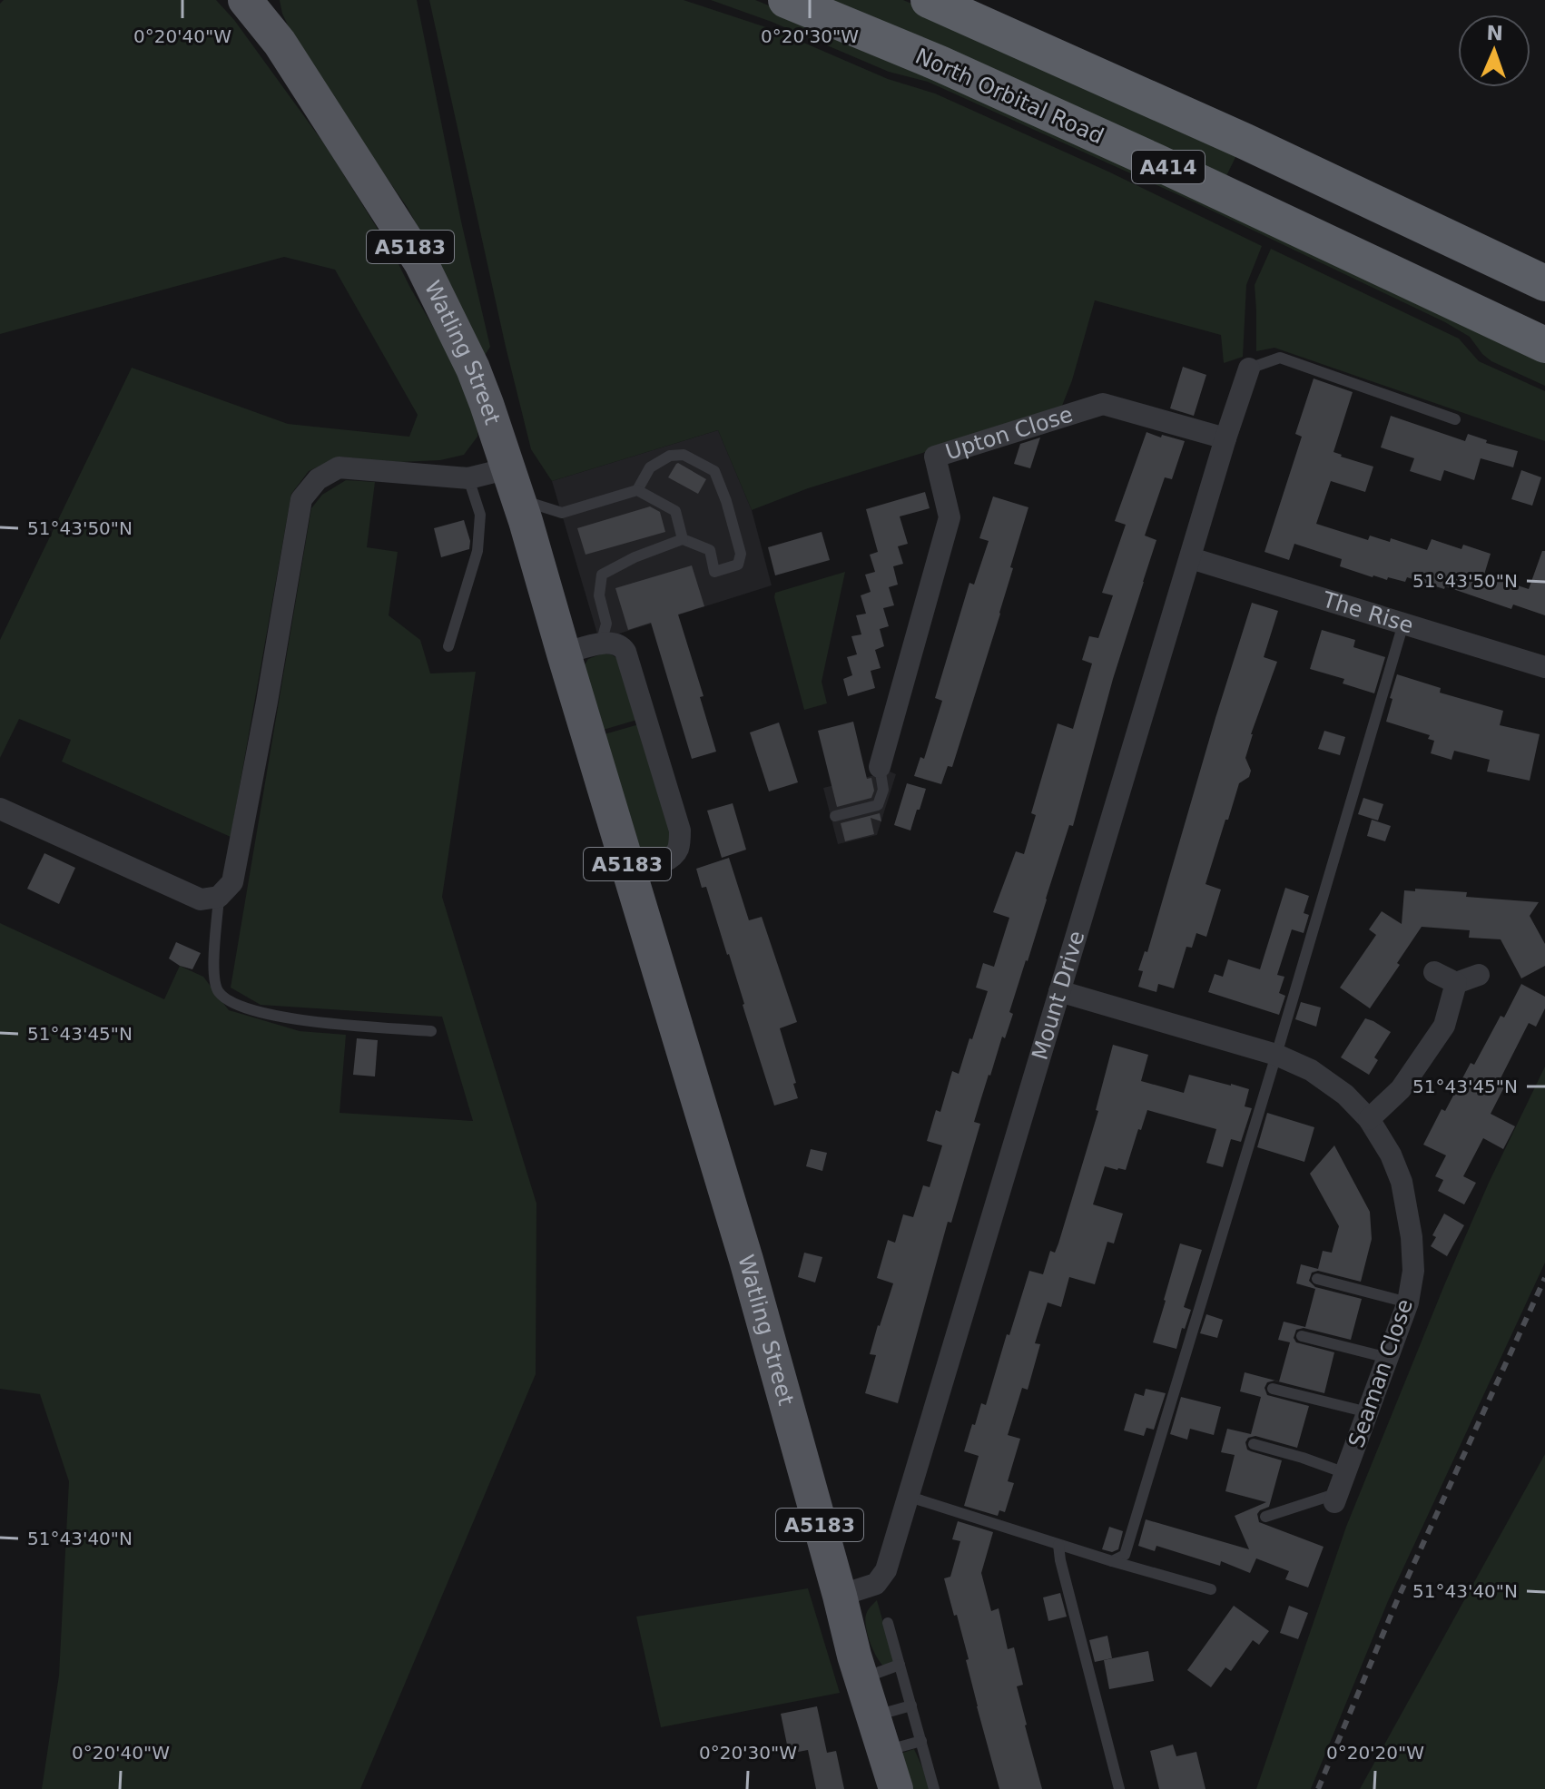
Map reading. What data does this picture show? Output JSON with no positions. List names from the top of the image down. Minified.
{"streets":{"highway":["North Orbital Road","A414"],"main road":["A5183","Watling Street"],"street":["Upton Close","The Rise","Mount Drive","Seaman Close"]},"crossings":[["A5183","Watling Street"],["Watling Street","Mount Drive"],["Upton Close","Mount Drive"],["The Rise","Mount Drive"],["Mount Drive","Seaman Close"]],"north":"top","coordinates":["0°20'40\"W","0°20'30\"W","51°43'50\"N","51°43'45\"N","51°43'40\"N","0°20'20\"W"]}
